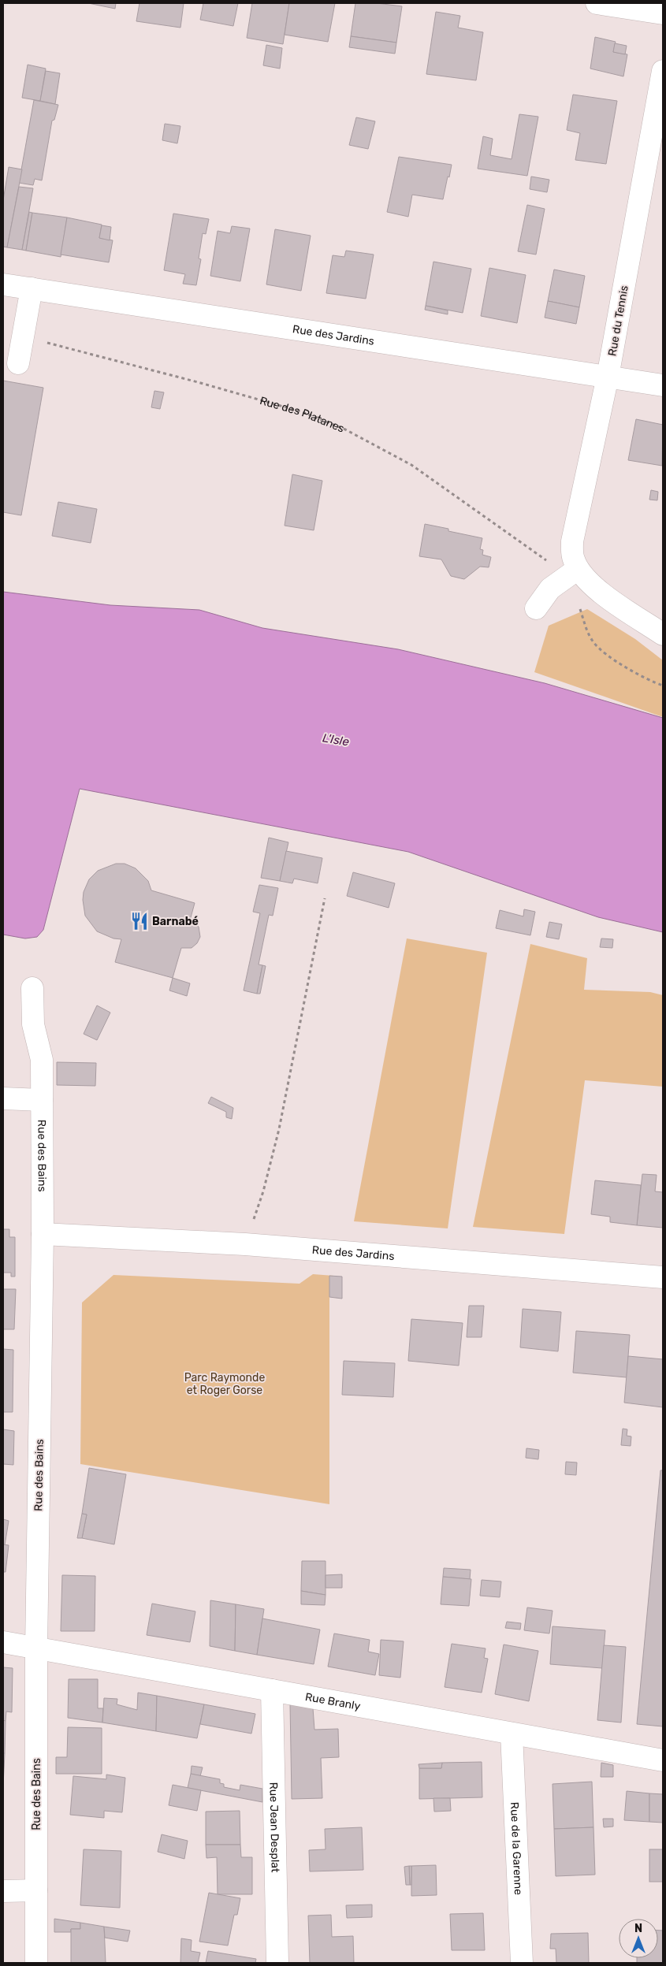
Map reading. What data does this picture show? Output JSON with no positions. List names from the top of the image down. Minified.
{"streets":{"street":["Rue du Tennis","Rue des Jardins","Rue des Bains","Rue Branly","Rue Jean Desplat","Rue de la Garenne"],"path":["Rue des Platanes"]},"crossings":[["Rue du Tennis","Rue des Jardins"],["Rue du Tennis","Rue des Platanes"],["Rue des Jardins","Rue des Bains"],["Rue des Bains","Rue Branly"],["Rue Branly","Rue Jean Desplat"],["Rue Branly","Rue de la Garenne"]],"water":["L'Isle"],"parks":["Parc Raymonde et Roger Gorse"],"places":{"restaurant":["Barnabé"]},"north":"top"}
